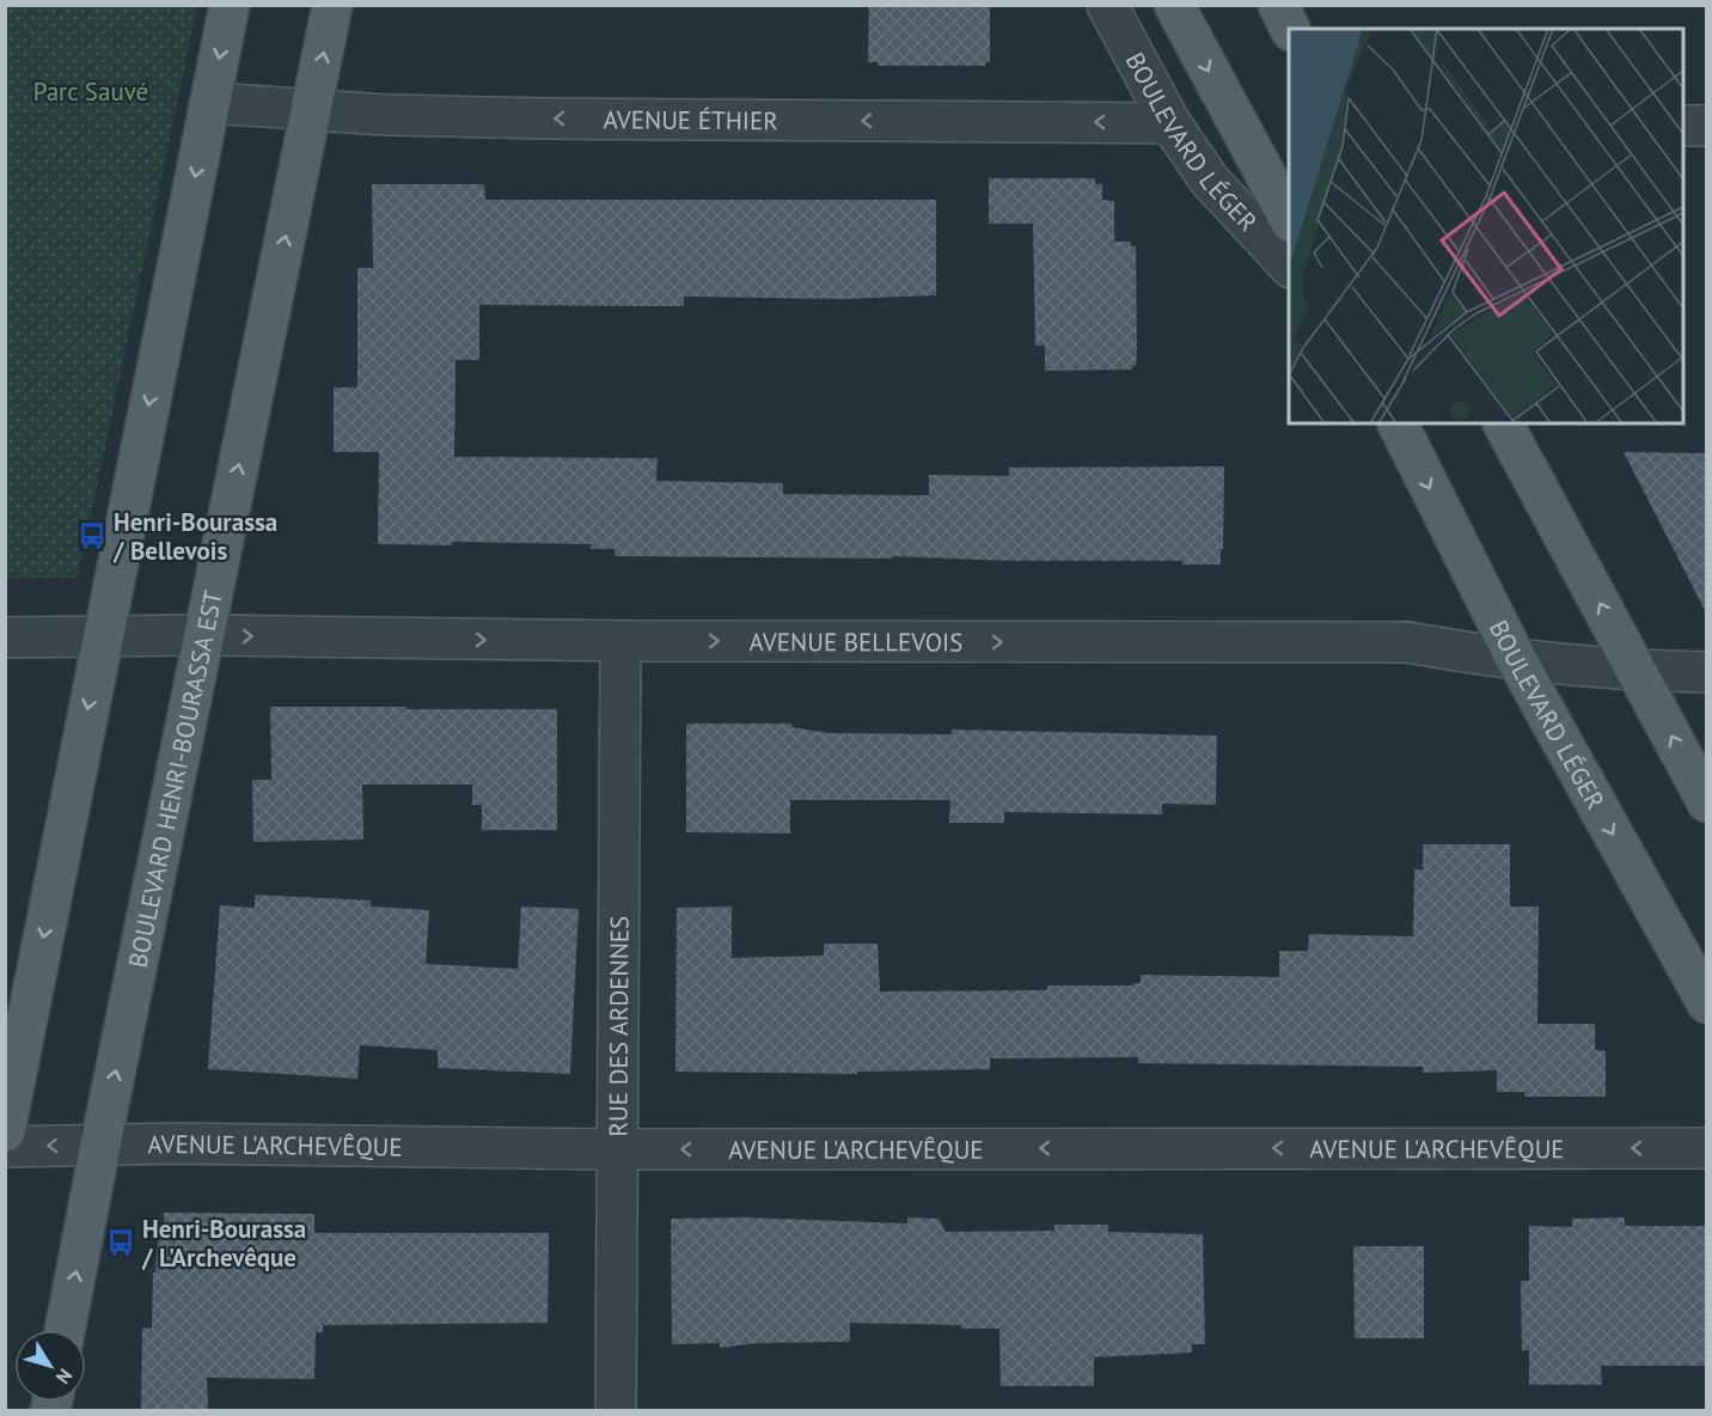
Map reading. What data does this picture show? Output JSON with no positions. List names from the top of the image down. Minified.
{"streets":{"main road":["BOULEVARD LÉGER","BOULEVARD HENRI-BOURASSA EST"],"street":["AVENUE ÉTHIER","AVENUE BELLEVOIS","RUE DES ARDENNES","AVENUE L'ARCHEVÊQUE"]},"crossings":[["AVENUE ÉTHIER","BOULEVARD LÉGER"],["AVENUE ÉTHIER","BOULEVARD HENRI-BOURASSA EST"],["BOULEVARD LÉGER","AVENUE BELLEVOIS"],["AVENUE BELLEVOIS","BOULEVARD HENRI-BOURASSA EST"],["AVENUE BELLEVOIS","RUE DES ARDENNES"],["BOULEVARD HENRI-BOURASSA EST","AVENUE L'ARCHEVÊQUE"],["RUE DES ARDENNES","AVENUE L'ARCHEVÊQUE"]],"one_way":["AVENUE ÉTHIER","BOULEVARD LÉGER","AVENUE BELLEVOIS","AVENUE L'ARCHEVÊQUE"],"parks":["Parc Sauvé"],"places":{"bus stop":["Henri-Bourassa / Bellevois","Henri-Bourassa / L'Archevêque"]},"north":"bottom right"}
